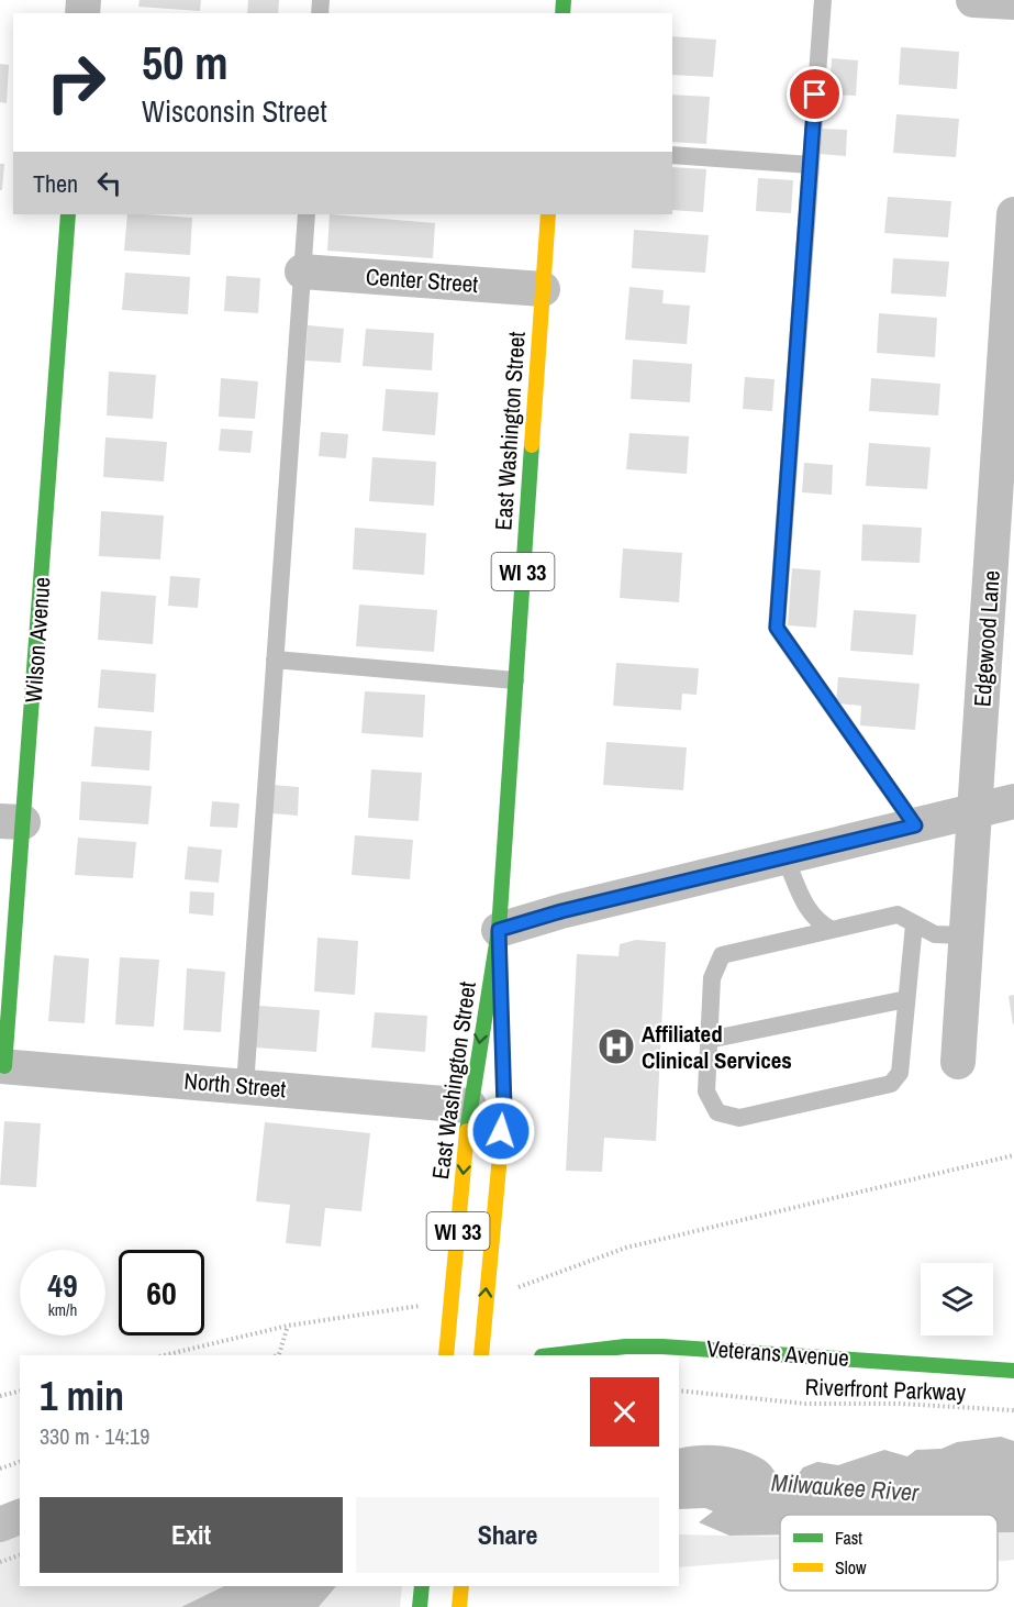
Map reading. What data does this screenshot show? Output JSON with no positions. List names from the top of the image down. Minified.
{"streets":{"main road":["East Washington Street","WI 33","Wilson Avenue","Veterans Avenue"],"street":["Center Street","Edgewood Lane","North Street"],"path":["Riverfront Parkway"]},"crossings":[["Center Street","East Washington Street"],["East Washington Street","North Street"],["Wilson Avenue","North Street"]],"water":["Milwaukee River"],"places":{"hospital":["Affiliated Clinical Services"]},"legend":["Fast","Slow"],"page":{"turn":["50 m","Wisconsin Street"],"then":"Then","speed":"49 km/h","limit":"60","heading":["1 min","330 m · 14:19"],"buttons":["Exit","Share"]}}
